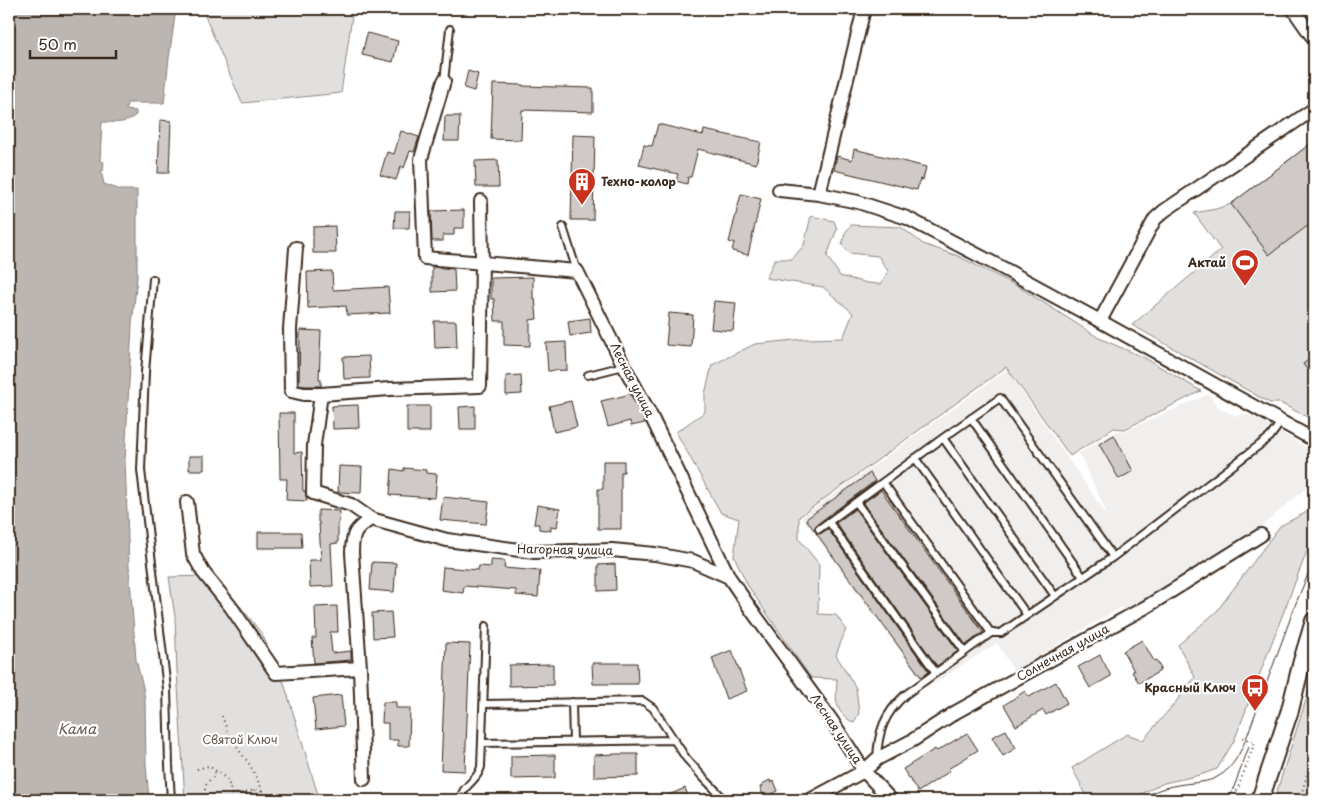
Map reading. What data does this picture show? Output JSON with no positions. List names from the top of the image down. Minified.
{"streets":{"street":["Лесная улица","Нагорная улица","Солнечная улица"]},"crossings":[["Лесная улица","Нагорная улица"],["Лесная улица","Солнечная улица"]],"water":["Кама"],"parks":["Святой Ключ"],"places":{"building":["Техно-колор"],"sports":["Актай"],"bus stop":["Красный Ключ"]},"scale_bar":"50 m"}
